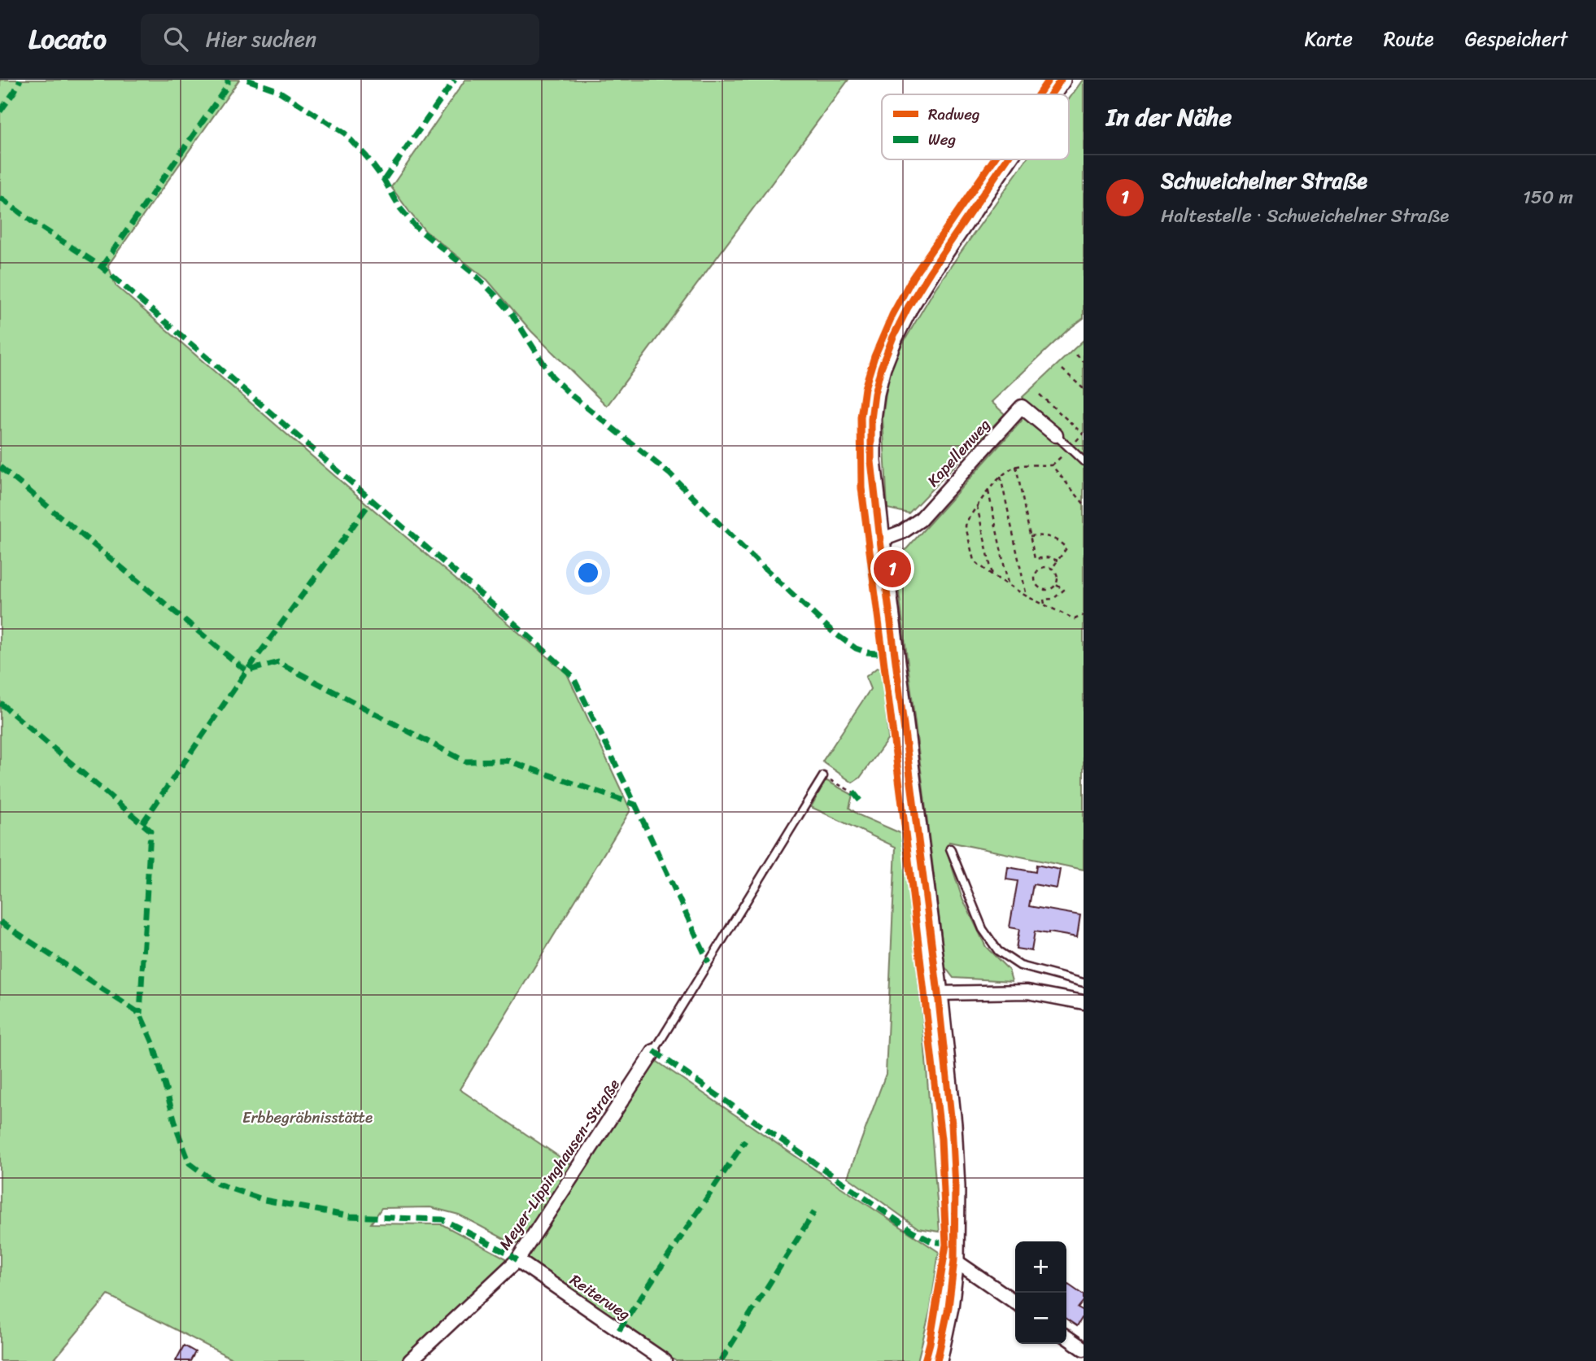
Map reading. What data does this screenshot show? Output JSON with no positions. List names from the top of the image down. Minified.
{"streets":{"street":["Kapellenweg","Meyer-Lippinghausen-Straße","Reiterweg"]},"crossings":[["Meyer-Lippinghausen-Straße","Reiterweg"]],"parks":["Erbbegräbnisstätte"],"legend":["Radweg","Weg"],"page":{"header":"Locato","search":"Hier suchen","nav":["Karte","Route","Gespeichert"],"heading":"In der Nähe","list":[{"mark":"1","name":"Schweichelner Straße","note":"Haltestelle · Schweichelner Straße","value":"150 m"}],"pins":"1","map_buttons":["+","−"]}}
